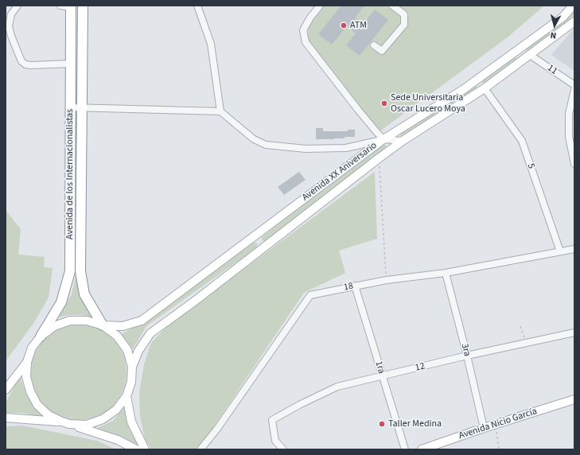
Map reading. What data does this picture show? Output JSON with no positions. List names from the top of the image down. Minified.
{"streets":{"highway":["Avenida de los Internacionalistas"],"main road":["Avenida XX Aniversario","Avenida Nicio García"],"street":["11","5","18","3ra","1ra","12"]},"crossings":[["11","Avenida XX Aniversario"],["5","Avenida XX Aniversario"],["5","18"],["Avenida XX Aniversario","Avenida de los Internacionalistas"],["18","3ra"],["18","1ra"],["3ra","12"],["3ra","Avenida Nicio García"],["1ra","12"]],"places":["ATM","Sede Universitaria Oscar Lucero Moya","Taller Medina"],"north":"bottom"}
